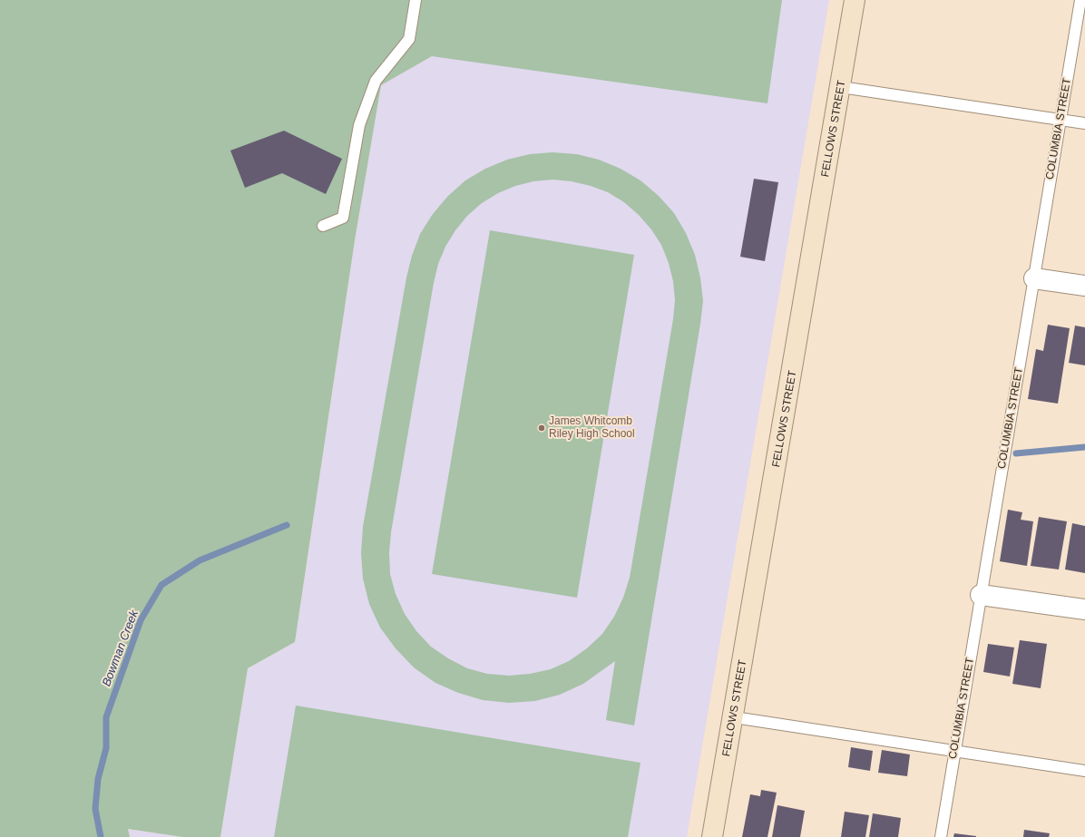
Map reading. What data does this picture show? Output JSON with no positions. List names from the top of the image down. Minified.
{"streets":{"street":["FELLOWS STREET"],"lane":["COLUMBIA STREET"]},"water":["Bowman Creek"],"places":["James Whitcomb Riley High School"]}
